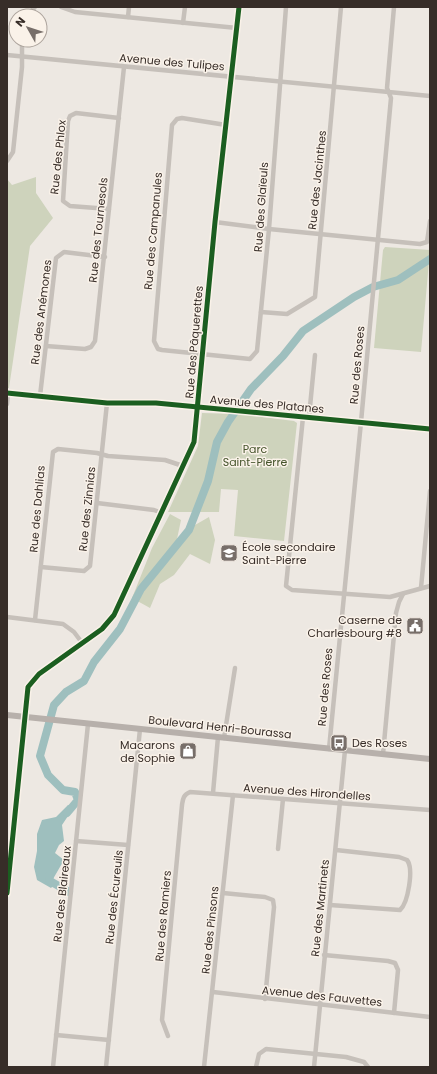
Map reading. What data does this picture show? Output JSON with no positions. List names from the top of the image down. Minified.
{"streets":{"main road":["Boulevard Henri-Bourassa"],"street":["Avenue des Tulipes","Rue des Phlox","Rue des Jacinthes","Rue des Glaïeuls","Rue des Tournesols","Rue des Campanules","Rue des Anémones","Rue des Pâquerettes","Rue des Roses","Avenue des Platanes","Rue des Dahlias","Rue des Zinnias","Avenue des Hirondelles","Rue des Blaireaux","Rue des Écureuils","Rue des Martinets","Rue des Ramiers","Rue des Pinsons","Avenue des Fauvettes"]},"crossings":[["Avenue des Tulipes","Rue des Jacinthes"],["Avenue des Tulipes","Rue des Glaïeuls"],["Avenue des Tulipes","Rue des Tournesols"],["Avenue des Tulipes","Rue des Pâquerettes"],["Avenue des Tulipes","Rue des Roses"],["Rue des Phlox","Rue des Tournesols"],["Rue des Jacinthes","Rue des Glaïeuls"],["Rue des Glaïeuls","Rue des Campanules"],["Rue des Glaïeuls","Rue des Pâquerettes"],["Rue des Tournesols","Rue des Anémones"],["Rue des Campanules","Rue des Pâquerettes"],["Rue des Anémones","Avenue des Platanes"],["Rue des Pâquerettes","Avenue des Platanes"],["Rue des Pâquerettes","Boulevard Henri-Bourassa"],["Rue des Roses","Avenue des Platanes"],["Rue des Roses","Boulevard Henri-Bourassa"],["Avenue des Platanes","Rue des Zinnias"],["Rue des Dahlias","Rue des Zinnias"],["Boulevard Henri-Bourassa","Rue des Blaireaux"],["Boulevard Henri-Bourassa","Rue des Écureuils"],["Boulevard Henri-Bourassa","Rue des Martinets"],["Avenue des Hirondelles","Rue des Martinets"],["Avenue des Hirondelles","Rue des Ramiers"],["Avenue des Hirondelles","Rue des Pinsons"],["Rue des Martinets","Avenue des Fauvettes"],["Rue des Pinsons","Avenue des Fauvettes"]],"parks":["Parc Saint-Pierre"],"places":{"school or university":["École secondaire Saint-Pierre"],"public building":["Caserne de Charlesbourg #8"],"bus stop":["Des Roses"],"shop":["Macarons de Sophie"]},"north":"top left"}
